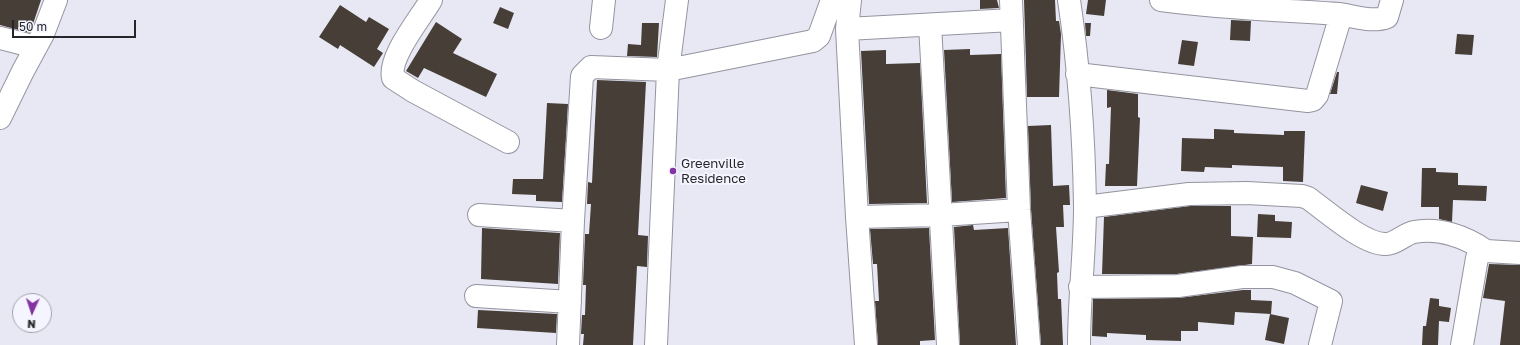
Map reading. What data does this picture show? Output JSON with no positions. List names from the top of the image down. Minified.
{"places":["Greenville Residence"],"scale_bar":"50 m","north":"bottom"}
